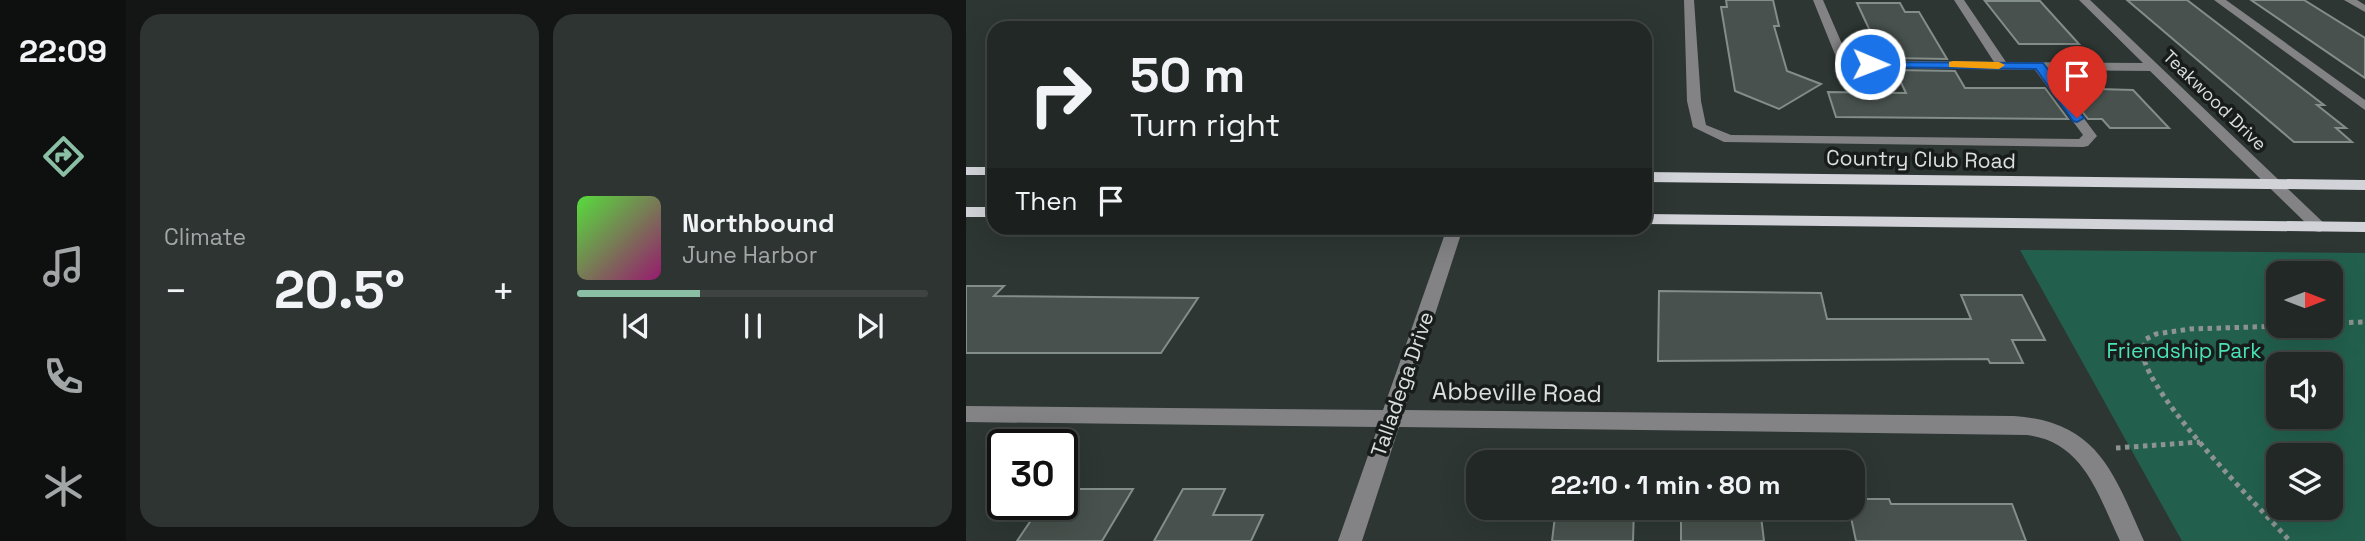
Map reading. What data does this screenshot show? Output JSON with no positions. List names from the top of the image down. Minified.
{"streets":{"main road":["Country Club Road"],"street":["Teakwood Drive","Talladega Drive","Abbeville Road"]},"crossings":[["Teakwood Drive","Country Club Road"],["Talladega Drive","Abbeville Road"]],"parks":["Friendship Park"],"north":"right","page":{"tabs":"22:09","tile":"Climate","turn":["50 m","Turn right"],"then":"Then","song":["Northbound","June Harbor"],"heat":["−","20.5°","+"],"limit":"30","trip":"22:10 · 1 min · 80 m"}}
